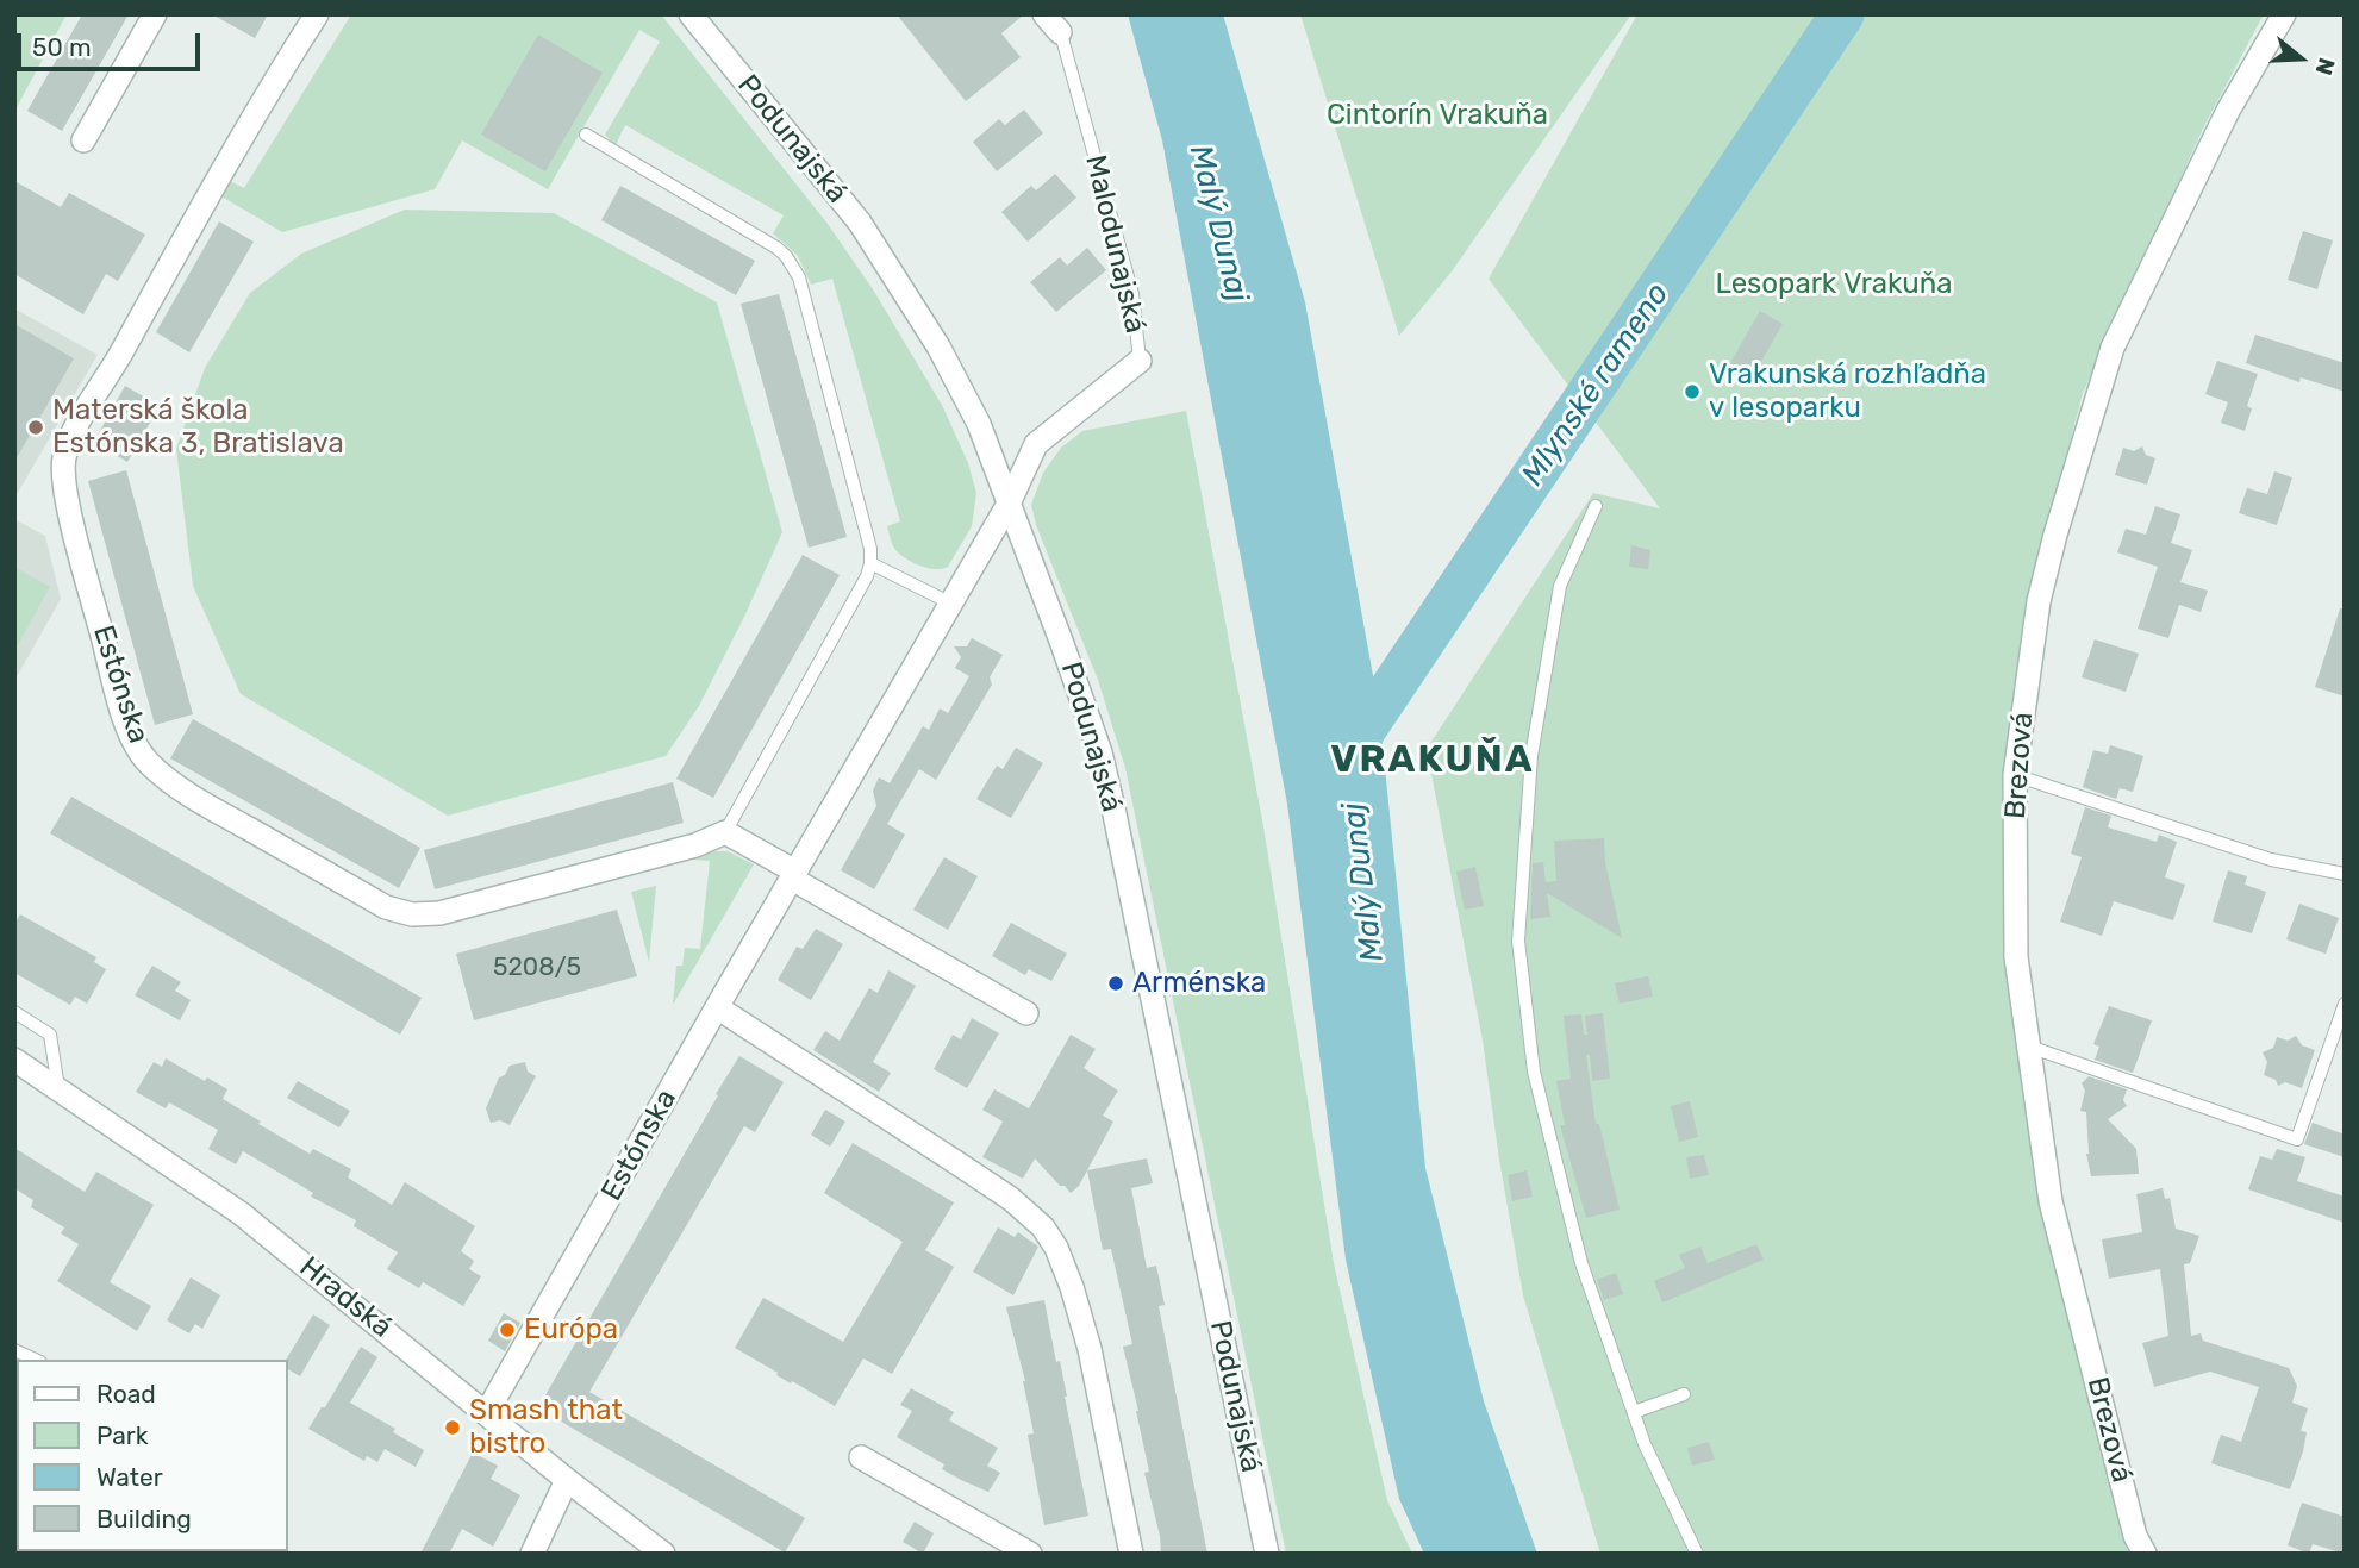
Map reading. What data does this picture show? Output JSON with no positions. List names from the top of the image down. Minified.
{"streets":{"street":["Podunajská","Malodunajská","Estónska","Brezová","Hradská"]},"crossings":[["Podunajská","Malodunajská"],["Podunajská","Estónska"],["Malodunajská","Estónska"],["Estónska","Hradská"]],"districts":["VRAKUŇA"],"water":["Malý Dunaj","Mlynské rameno"],"parks":["Cintorín Vrakuňa","Lesopark Vrakuňa"],"places":["Vrakunská rozhľadňa v lesoparku","Materská škola Estónska 3, Bratislava","Arménska","Európa","Smash that bistro"],"house_numbers":["5208/5"],"legend":["Road","Park","Water","Building"],"scale_bar":"50 m","north":"right"}
